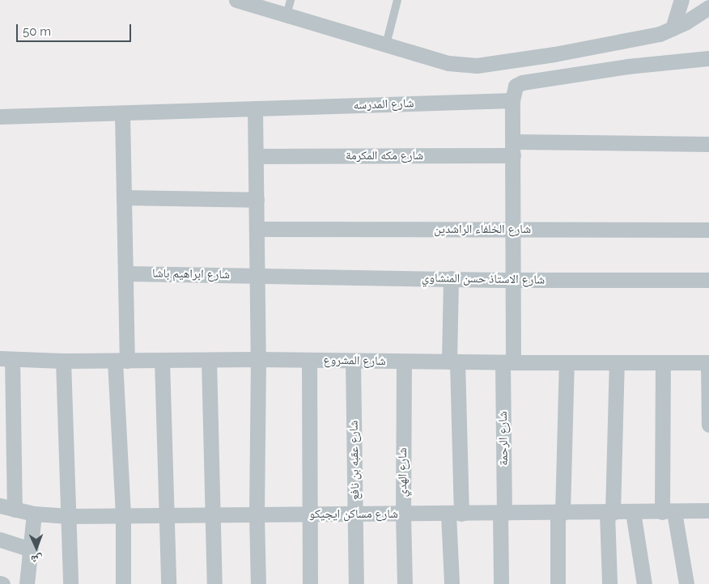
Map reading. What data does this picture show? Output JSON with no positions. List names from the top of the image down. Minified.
{"streets":{"street":["شارع المدرسه","شارع مكه المكرمة","شارع الخلفاء الراشدين","شارع ابراهيم باشا","شارع الاستاذ حسن المنشاوي","شارع المشروع","شارع الرحمة","شارع عقبه بن نافع","شارع الهدي","شارع مساكن ايجيكو"]},"crossings":[["شارع المدرسه","شارع الرحمة"],["شارع مكه المكرمة","شارع الرحمة"],["شارع الخلفاء الراشدين","شارع الرحمة"],["شارع ابراهيم باشا","شارع الاستاذ حسن المنشاوي"],["شارع الاستاذ حسن المنشاوي","شارع الرحمة"],["شارع المشروع","شارع الرحمة"],["شارع المشروع","شارع عقبه بن نافع"],["شارع المشروع","شارع الهدي"],["شارع الرحمة","شارع مساكن ايجيكو"],["شارع عقبه بن نافع","شارع مساكن ايجيكو"],["شارع الهدي","شارع مساكن ايجيكو"]],"scale_bar":"50 m","north":"bottom"}
